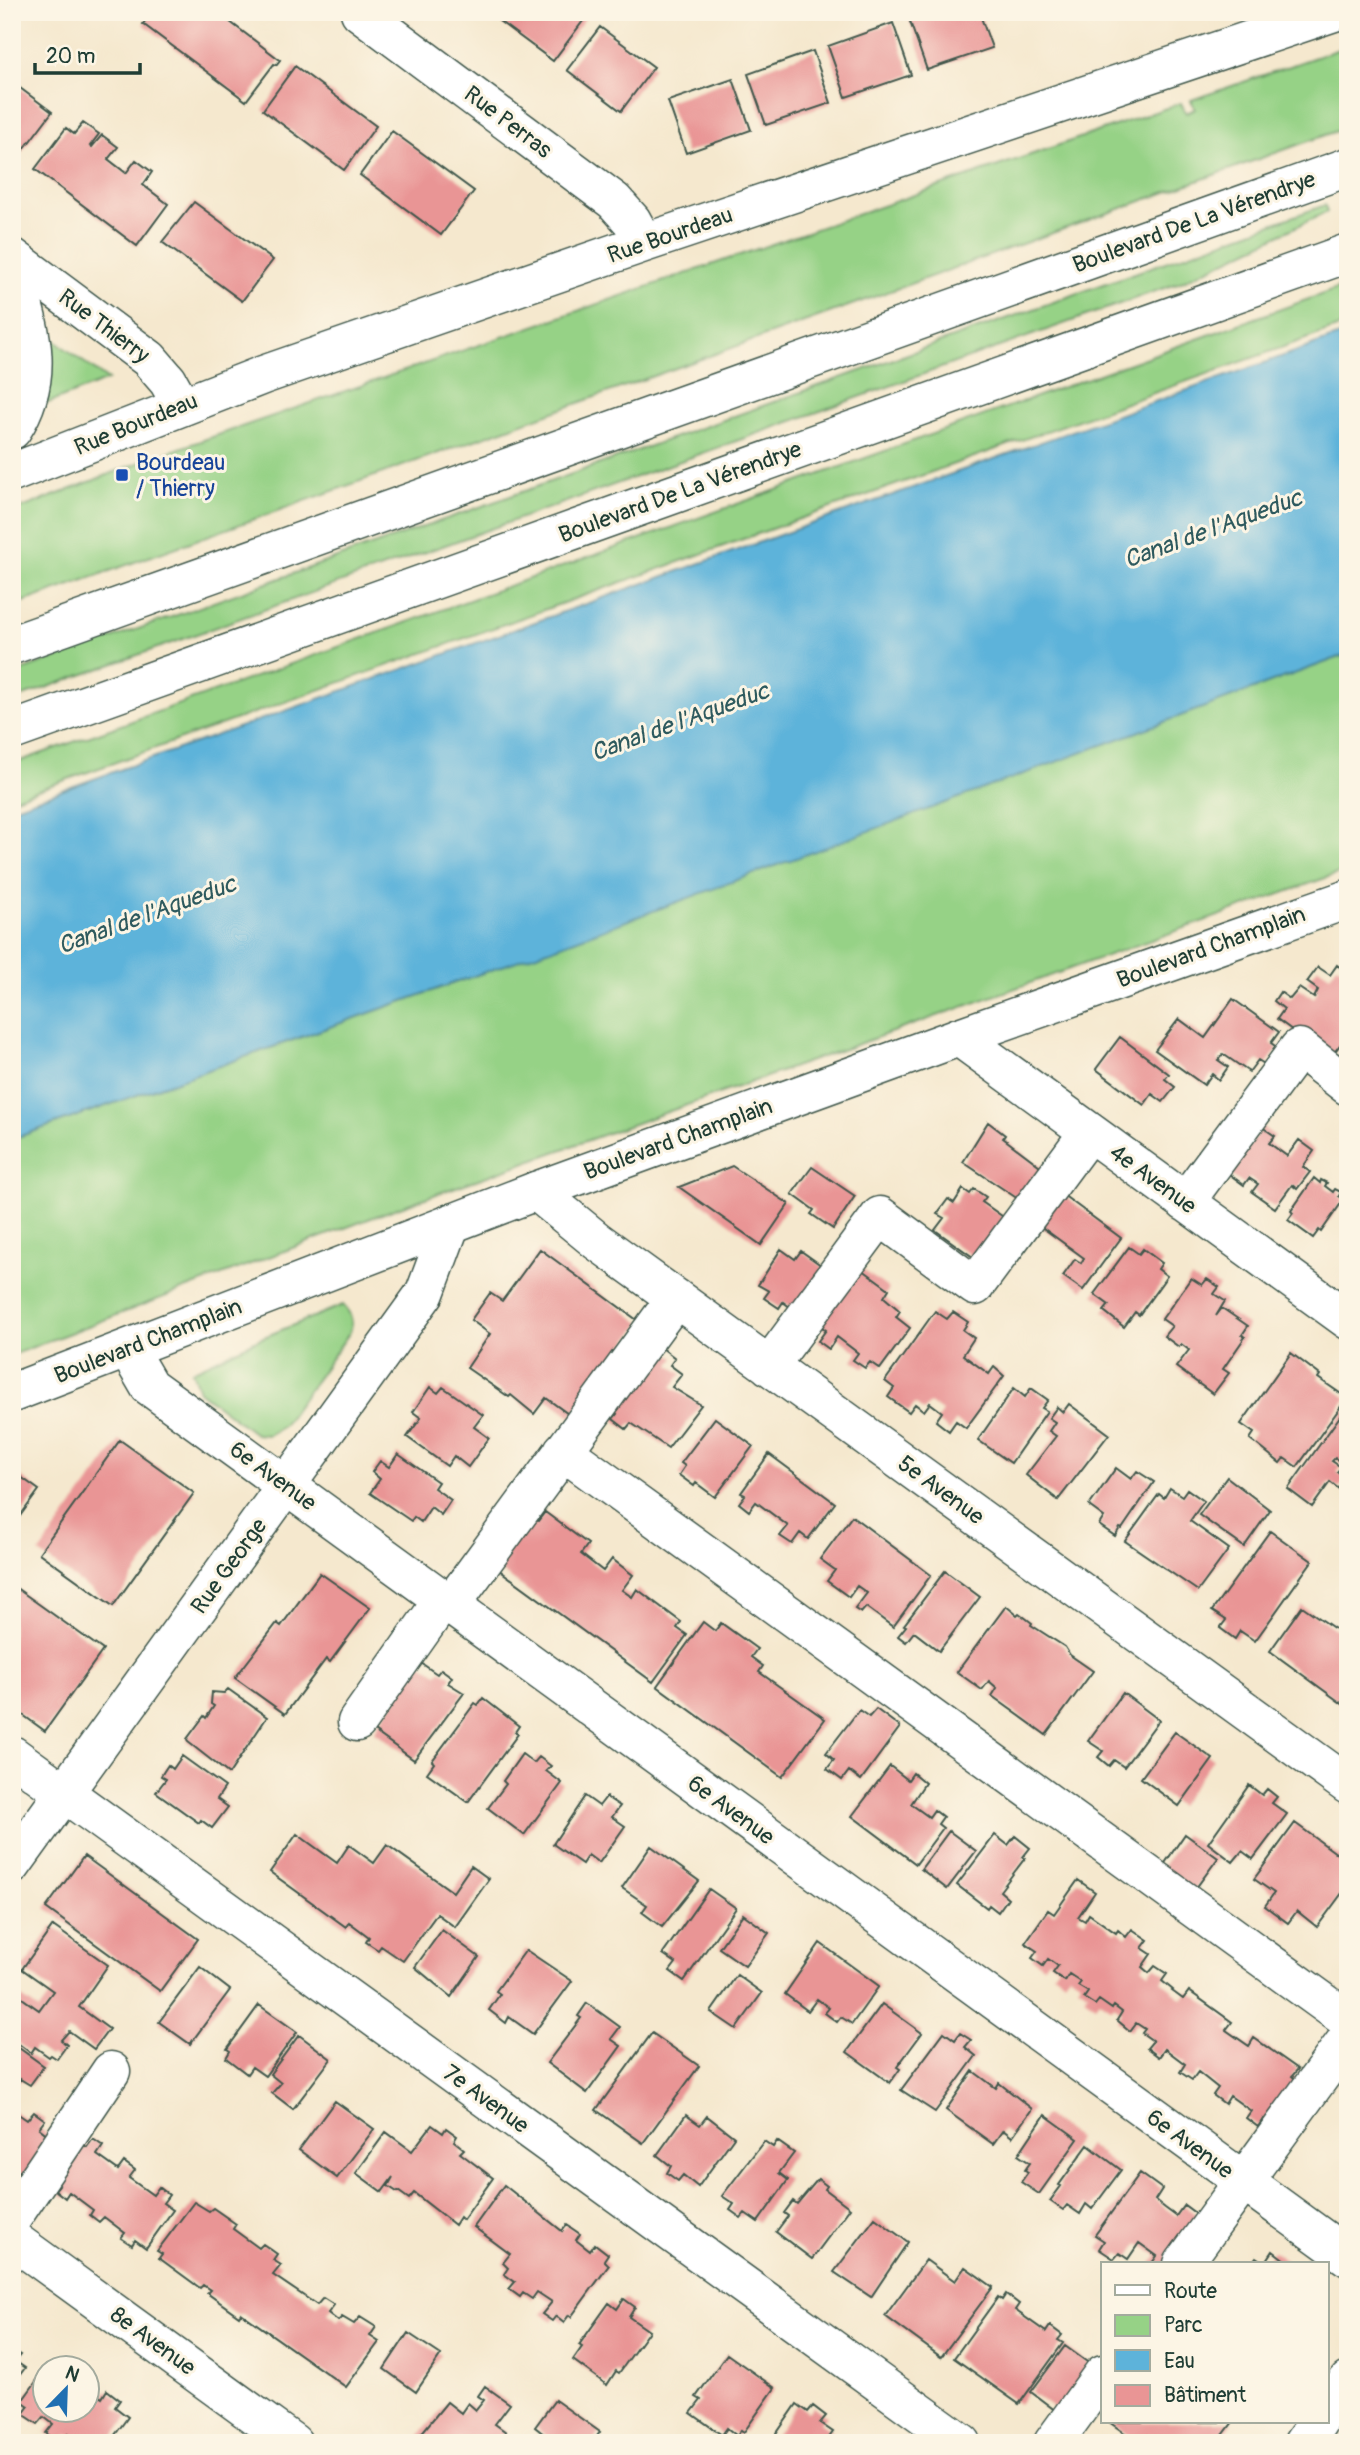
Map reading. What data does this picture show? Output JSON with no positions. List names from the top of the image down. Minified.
{"streets":{"street":["Rue Perras","Boulevard De La Vérendrye","Rue Bourdeau","Rue Thierry","Boulevard Champlain","4e Avenue","6e Avenue","5e Avenue","Rue George","7e Avenue","8e Avenue"]},"crossings":[["Rue Perras","Rue Bourdeau"],["Rue Bourdeau","Rue Thierry"],["Boulevard Champlain","4e Avenue"],["Boulevard Champlain","6e Avenue"],["Boulevard Champlain","5e Avenue"],["Boulevard Champlain","Rue George"],["6e Avenue","Rue George"],["Rue George","7e Avenue"]],"water":["Canal de l'Aqueduc"],"places":{"transit":["Bourdeau / Thierry"]},"legend":["Route","Parc","Eau","Bâtiment"],"scale_bar":"20 m","north":"top right"}
